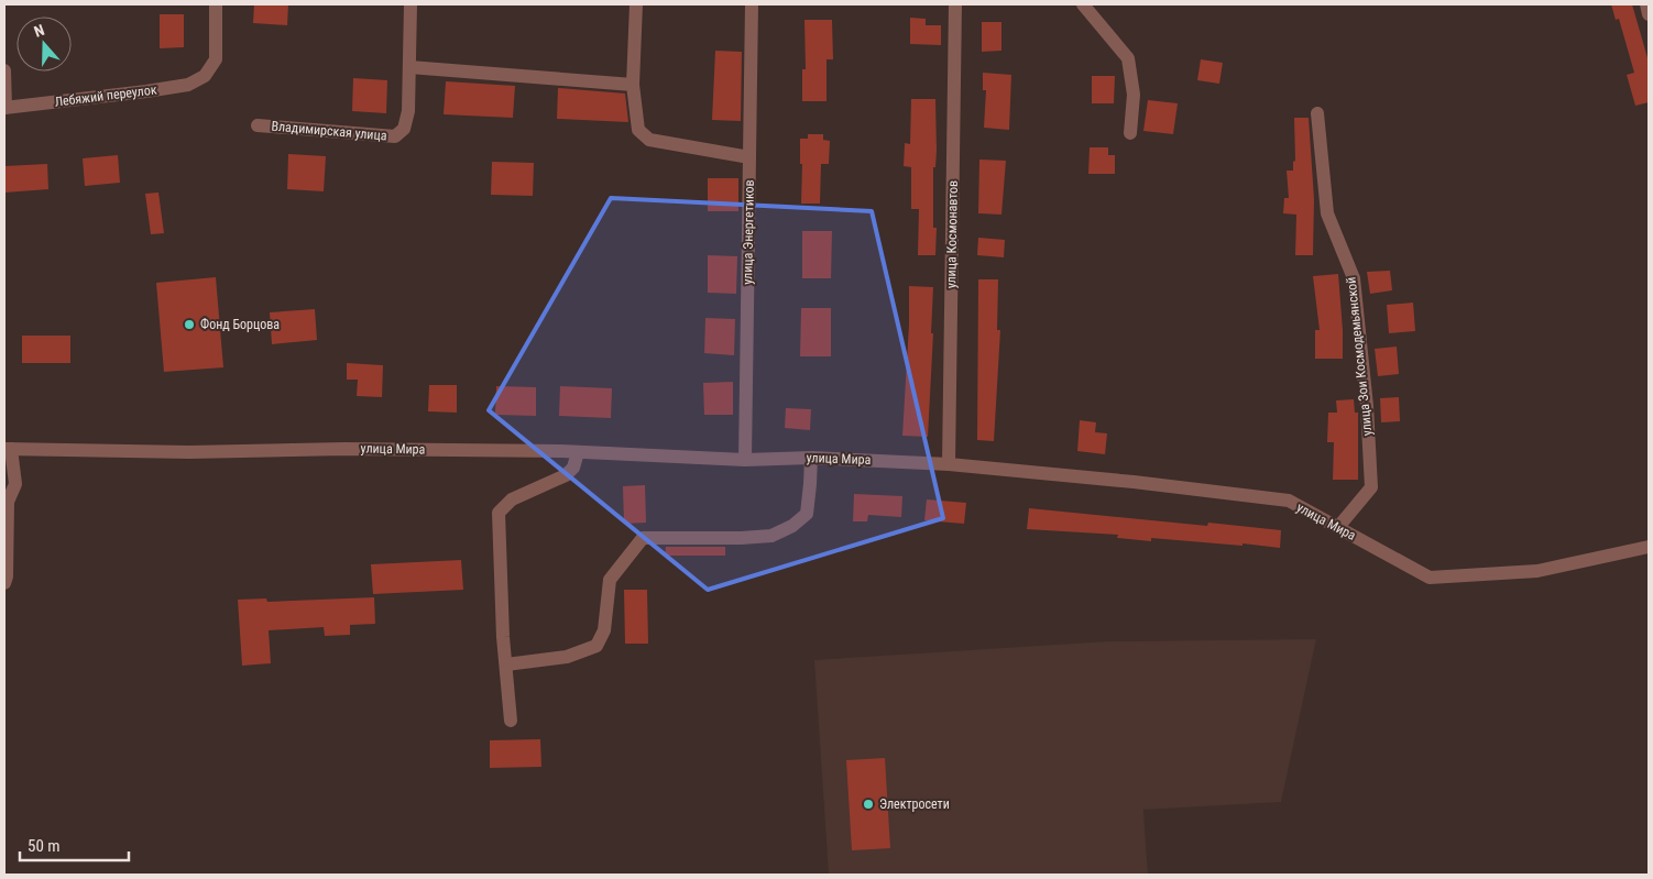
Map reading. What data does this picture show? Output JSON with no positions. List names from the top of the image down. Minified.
{"streets":{"street":["Лебяжий переулок","Владимирская улица","улица Энергетиков","улица Космонавтов","улица Зои Космодемьянской","улица Мира"]},"crossings":[["улица Энергетиков","улица Мира"],["улица Космонавтов","улица Мира"],["улица Зои Космодемьянской","улица Мира"]],"places":["Фонд Борцова","Электросети"],"scale_bar":"50 m","north":"top"}
